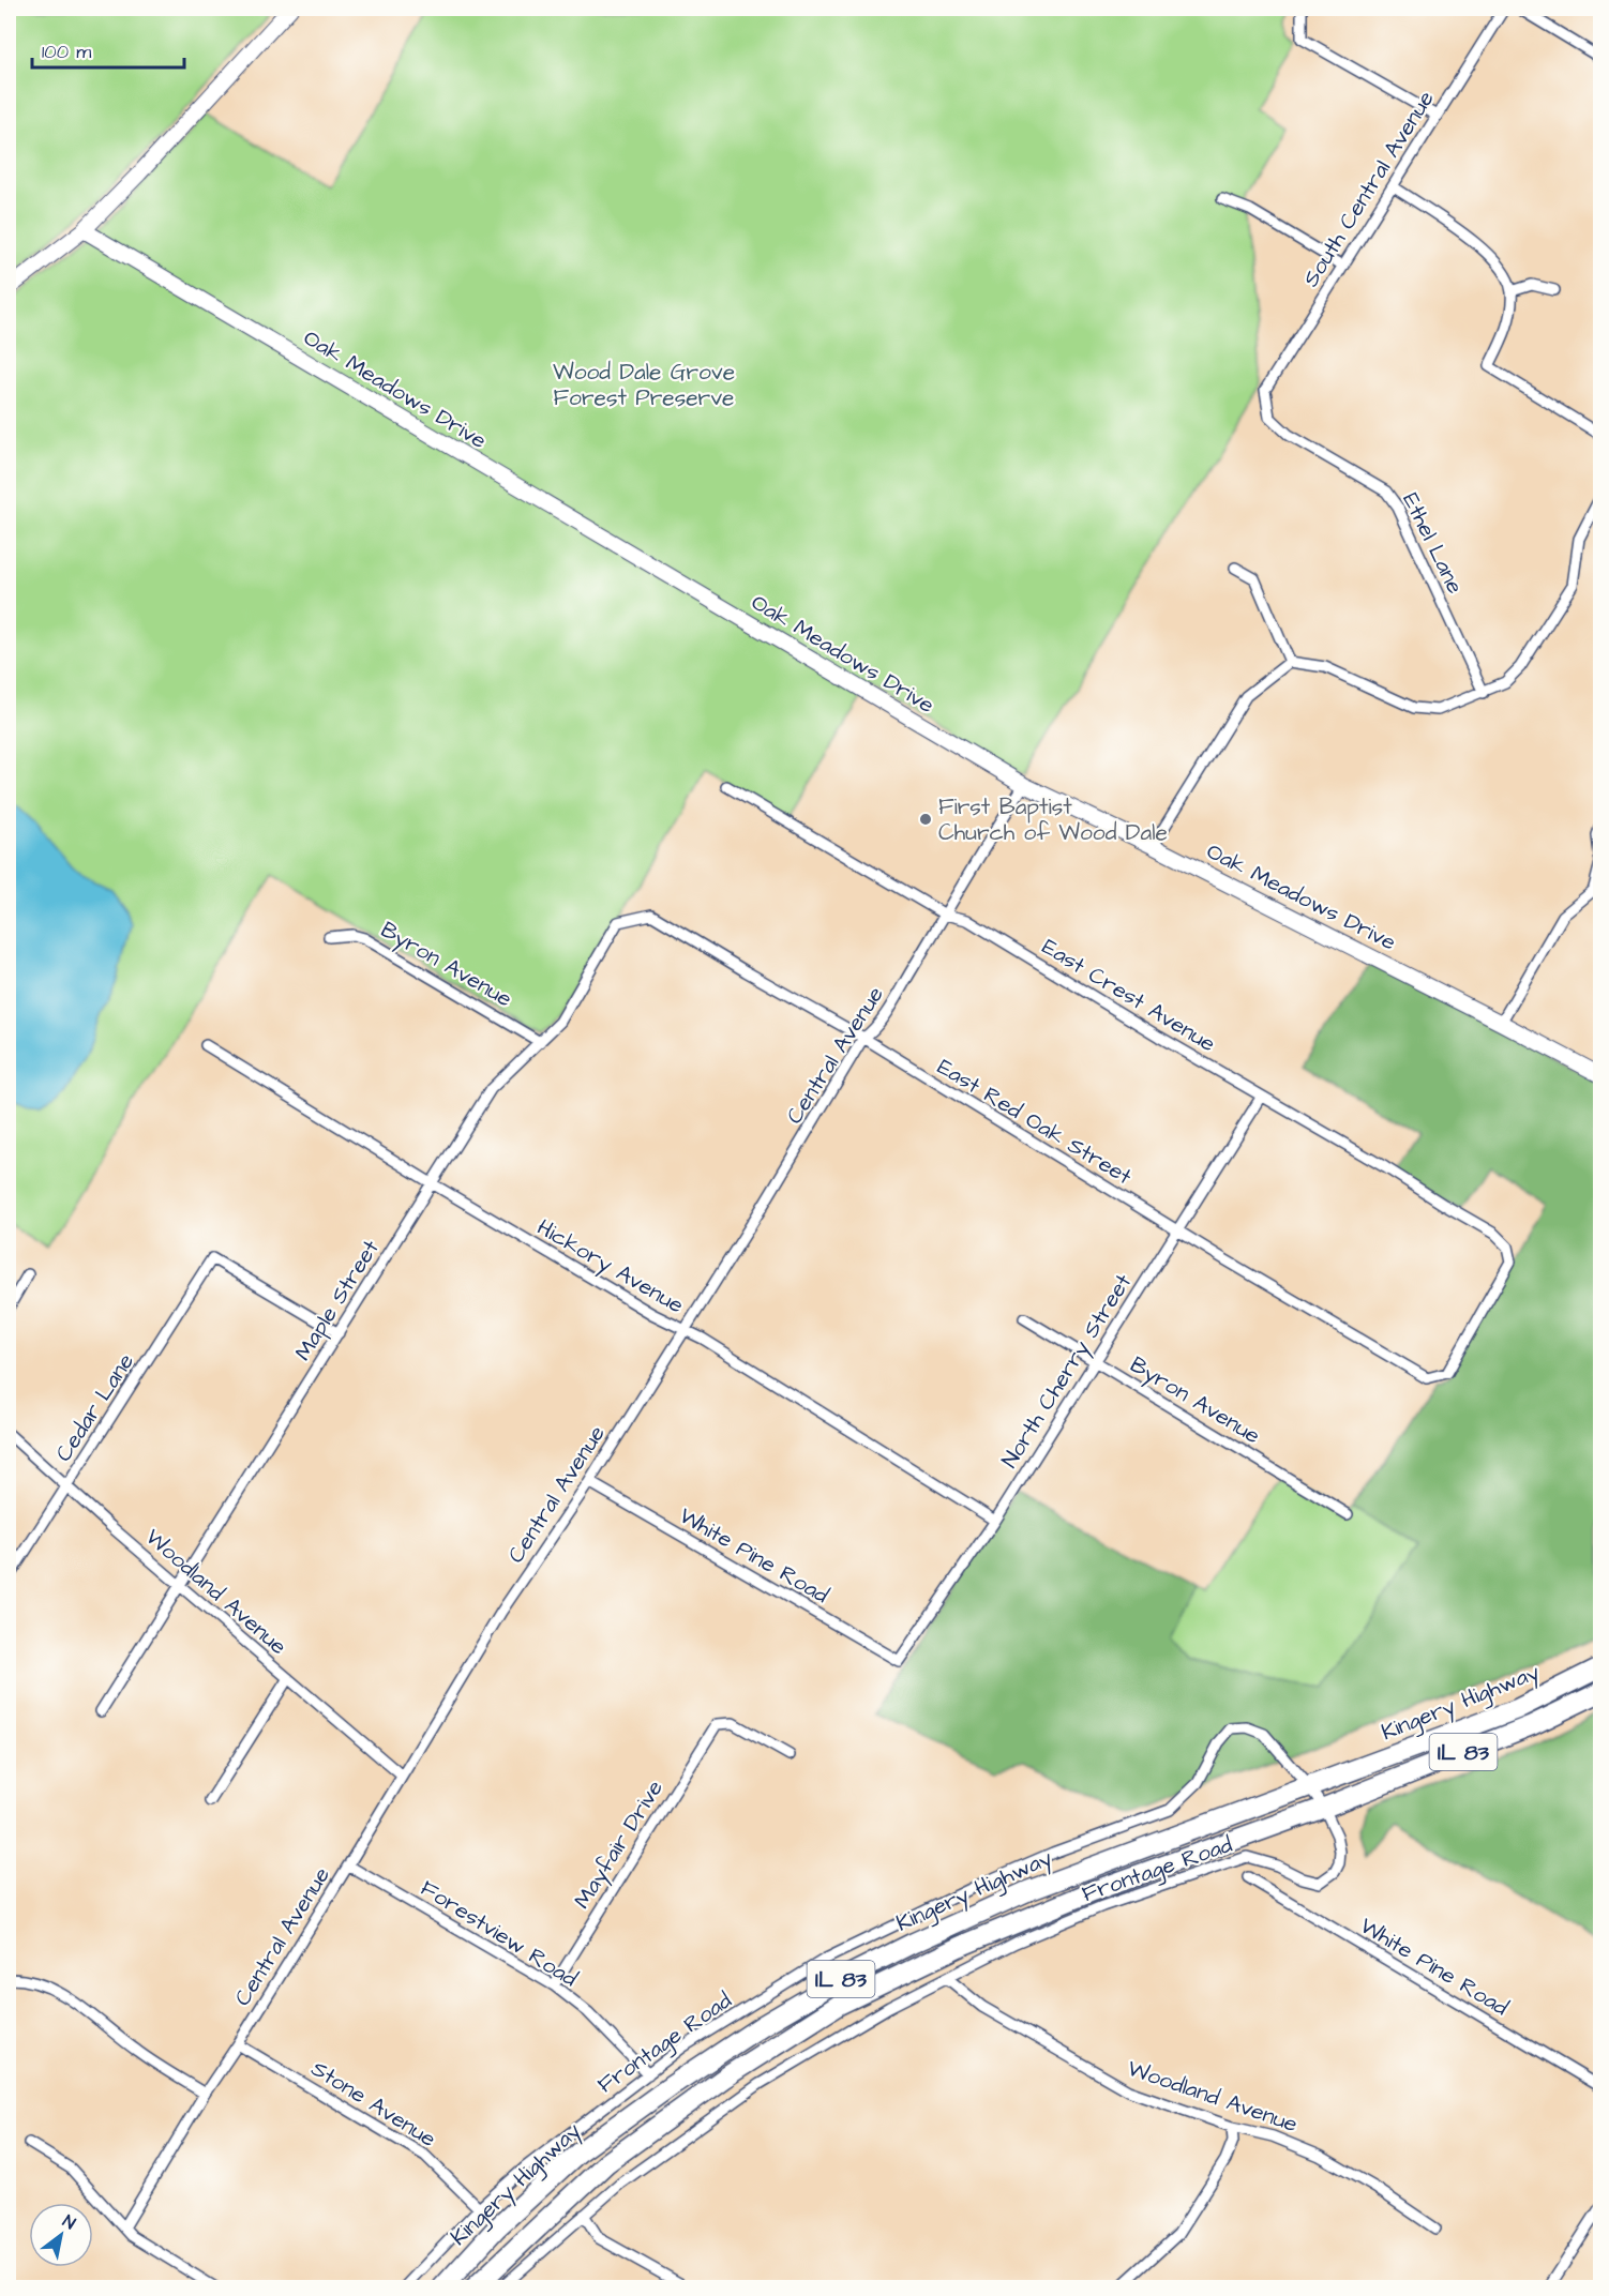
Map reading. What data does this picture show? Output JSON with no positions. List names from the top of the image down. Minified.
{"streets":{"highway":["Kingery Highway","IL 83"],"street":["South Central Avenue","Oak Meadows Drive","Ethel Lane","Byron Avenue","East Crest Avenue","Central Avenue","East Red Oak Street","Hickory Avenue","Maple Street","North Cherry Street","Cedar Lane","White Pine Road","Woodland Avenue","Mayfair Drive","Frontage Road","Forestview Road","Stone Avenue"]},"crossings":[["South Central Avenue","Ethel Lane"],["Oak Meadows Drive","Central Avenue"],["Byron Avenue","Maple Street"],["Byron Avenue","North Cherry Street"],["East Crest Avenue","Central Avenue"],["East Crest Avenue","East Red Oak Street"],["East Crest Avenue","North Cherry Street"],["Central Avenue","East Red Oak Street"],["Central Avenue","Hickory Avenue"],["Central Avenue","White Pine Road"],["Central Avenue","Woodland Avenue"],["Central Avenue","Forestview Road"],["Central Avenue","Stone Avenue"],["East Red Oak Street","Maple Street"],["East Red Oak Street","North Cherry Street"],["Hickory Avenue","Maple Street"],["Hickory Avenue","North Cherry Street"],["Maple Street","Cedar Lane"],["Maple Street","Woodland Avenue"],["North Cherry Street","White Pine Road"],["Cedar Lane","Woodland Avenue"],["Woodland Avenue","Frontage Road"],["Kingery Highway","Frontage Road"],["Mayfair Drive","Forestview Road"],["Frontage Road","Forestview Road"],["Frontage Road","Stone Avenue"]],"parks":["Wood Dale Grove Forest Preserve"],"places":["First Baptist Church of Wood Dale"],"scale_bar":"100 m","north":"top right"}
